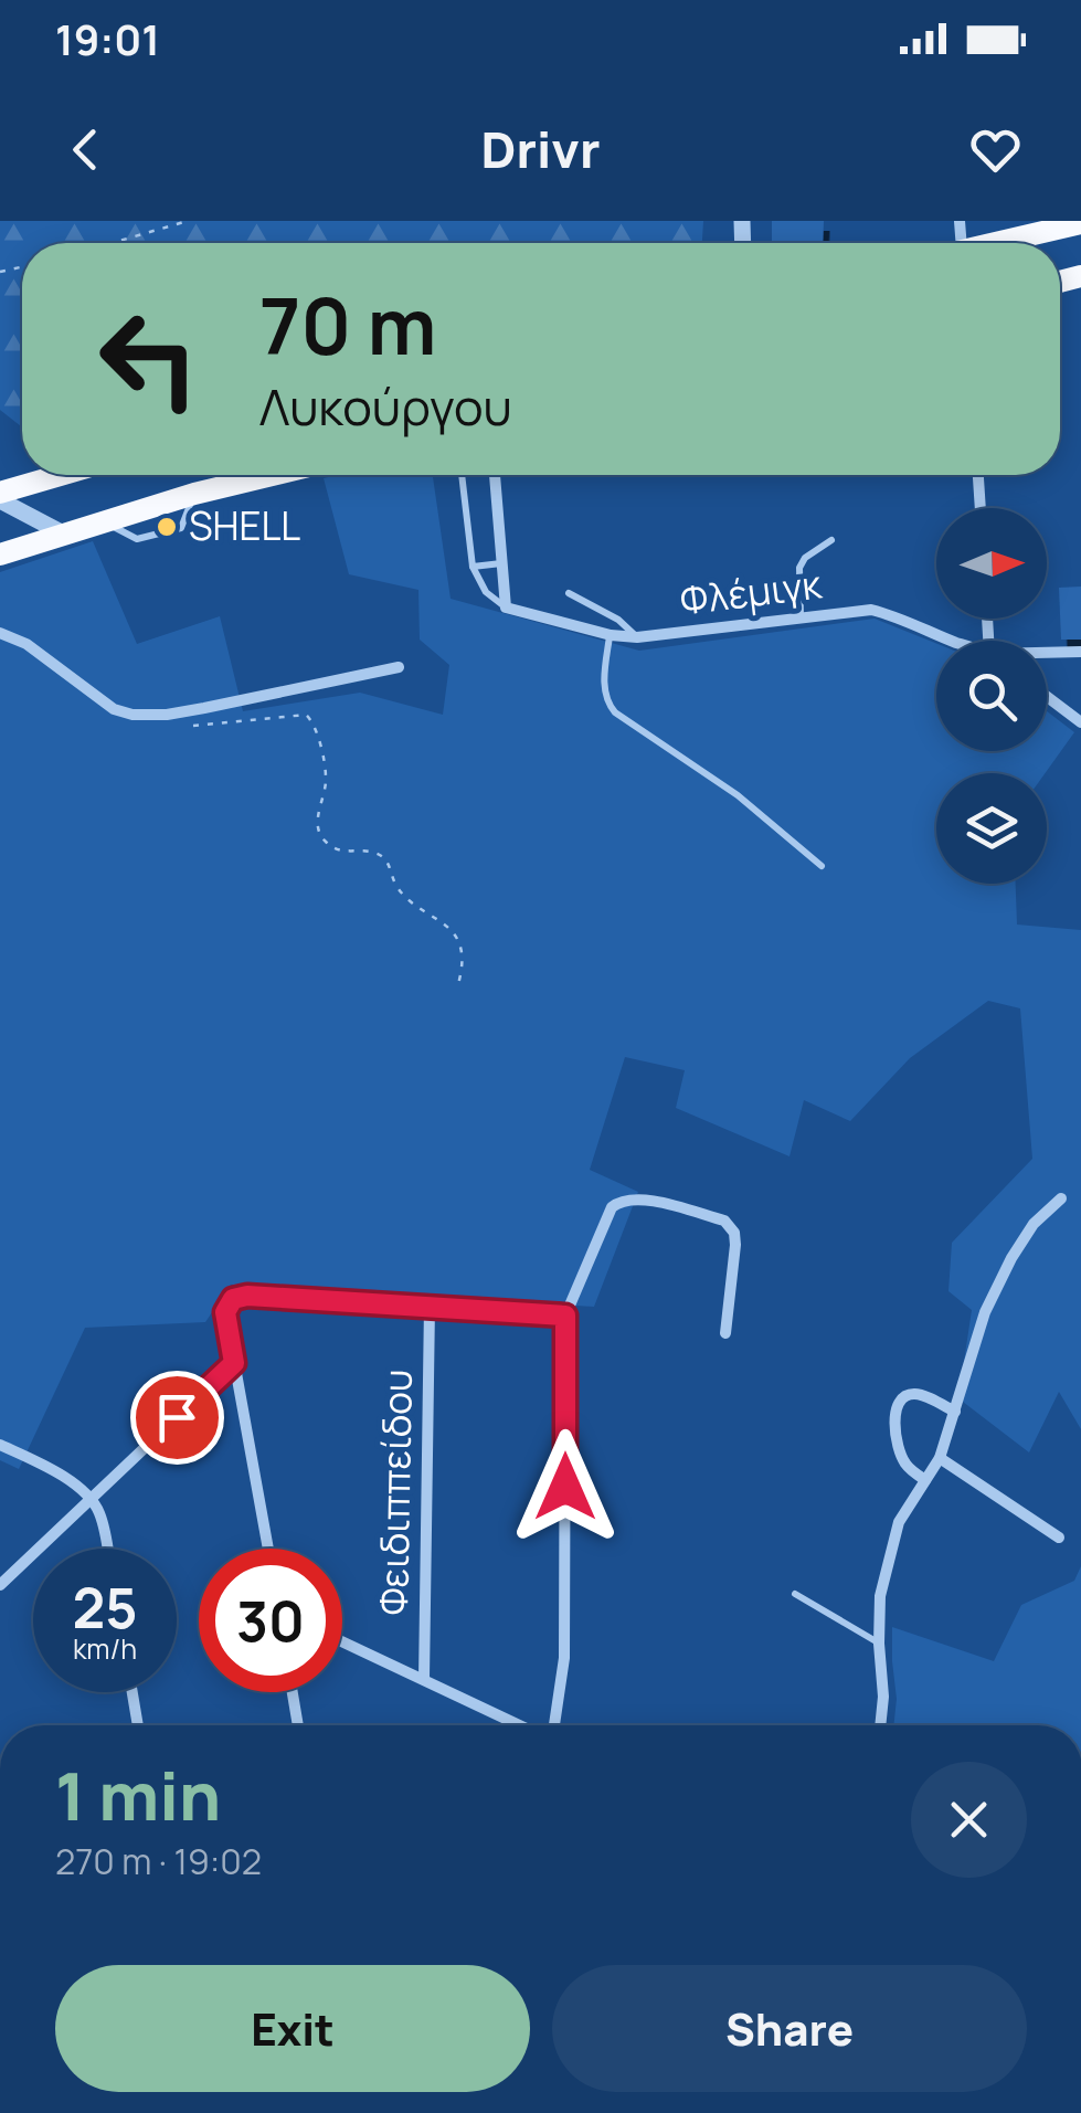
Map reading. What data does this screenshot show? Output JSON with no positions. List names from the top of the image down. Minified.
{"streets":{"street":["Φλέμιγκ","Φειδιππείδου"]},"places":["SHELL"],"north":"right","page":{"status":"19:01","header":"Drivr","turn":["70 m","Λυκούργου"],"speed":"25 km/h","limit":"30","heading":["1 min","270 m · 19:02"],"buttons":["Exit","Share"]}}
